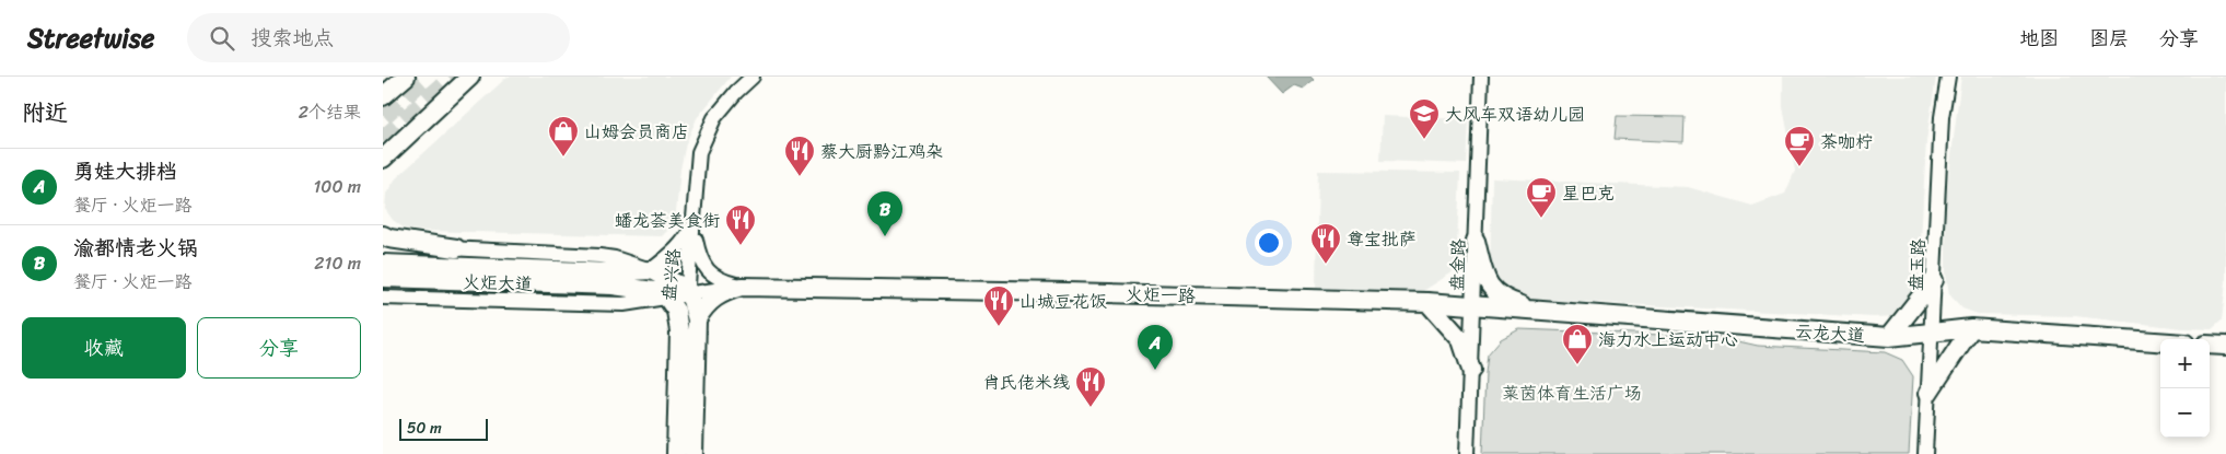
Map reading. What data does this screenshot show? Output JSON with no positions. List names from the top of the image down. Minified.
{"streets":{"main road":["火炬大道","火炬一路","云龙大道"],"street":["盘金路","盘玉路","盘兴路"]},"crossings":[["盘金路","火炬一路"],["盘金路","云龙大道"],["盘玉路","云龙大道"],["火炬一路","云龙大道"]],"parks":["莱茵体育生活广场"],"places":{"school or university":["大风车双语幼儿园"],"shop":["山姆会员商店","海力水上运动中心"],"cafe":["茶咖柠","星巴克"],"restaurant":["蔡大厨黔江鸡杂","蟠龙荟美食街","尊宝批萨","山城豆花饭","肖氏佬米线"]},"scale_bar":"50 m","page":{"header":"Streetwise","search":"搜索地点","nav":["地图","图层","分享"],"heading":["附近","2个结果"],"list":[{"mark":"A","name":"勇娃大排档","note":"餐厅 · 火炬一路","value":"100 m"},{"mark":"B","name":"渝都情老火锅","note":"餐厅 · 火炬一路","value":"210 m"}],"pins":["B","A"],"buttons":["收藏","分享"],"map_buttons":["+","−"],"scale":"50 m"}}
